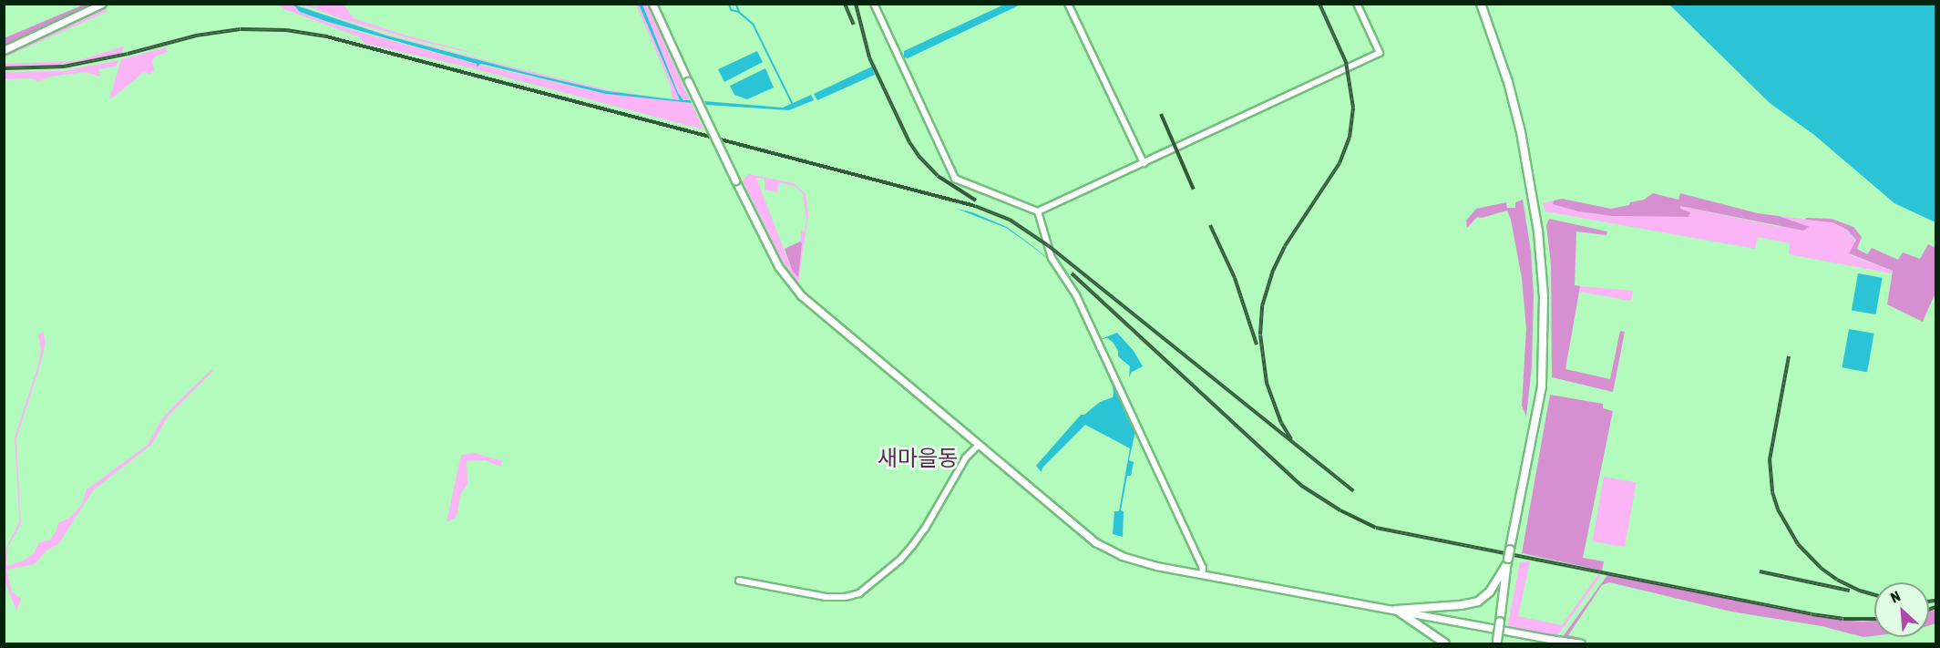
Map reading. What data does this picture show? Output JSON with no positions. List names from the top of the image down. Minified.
{"districts":["새마을동"],"north":"top left"}
